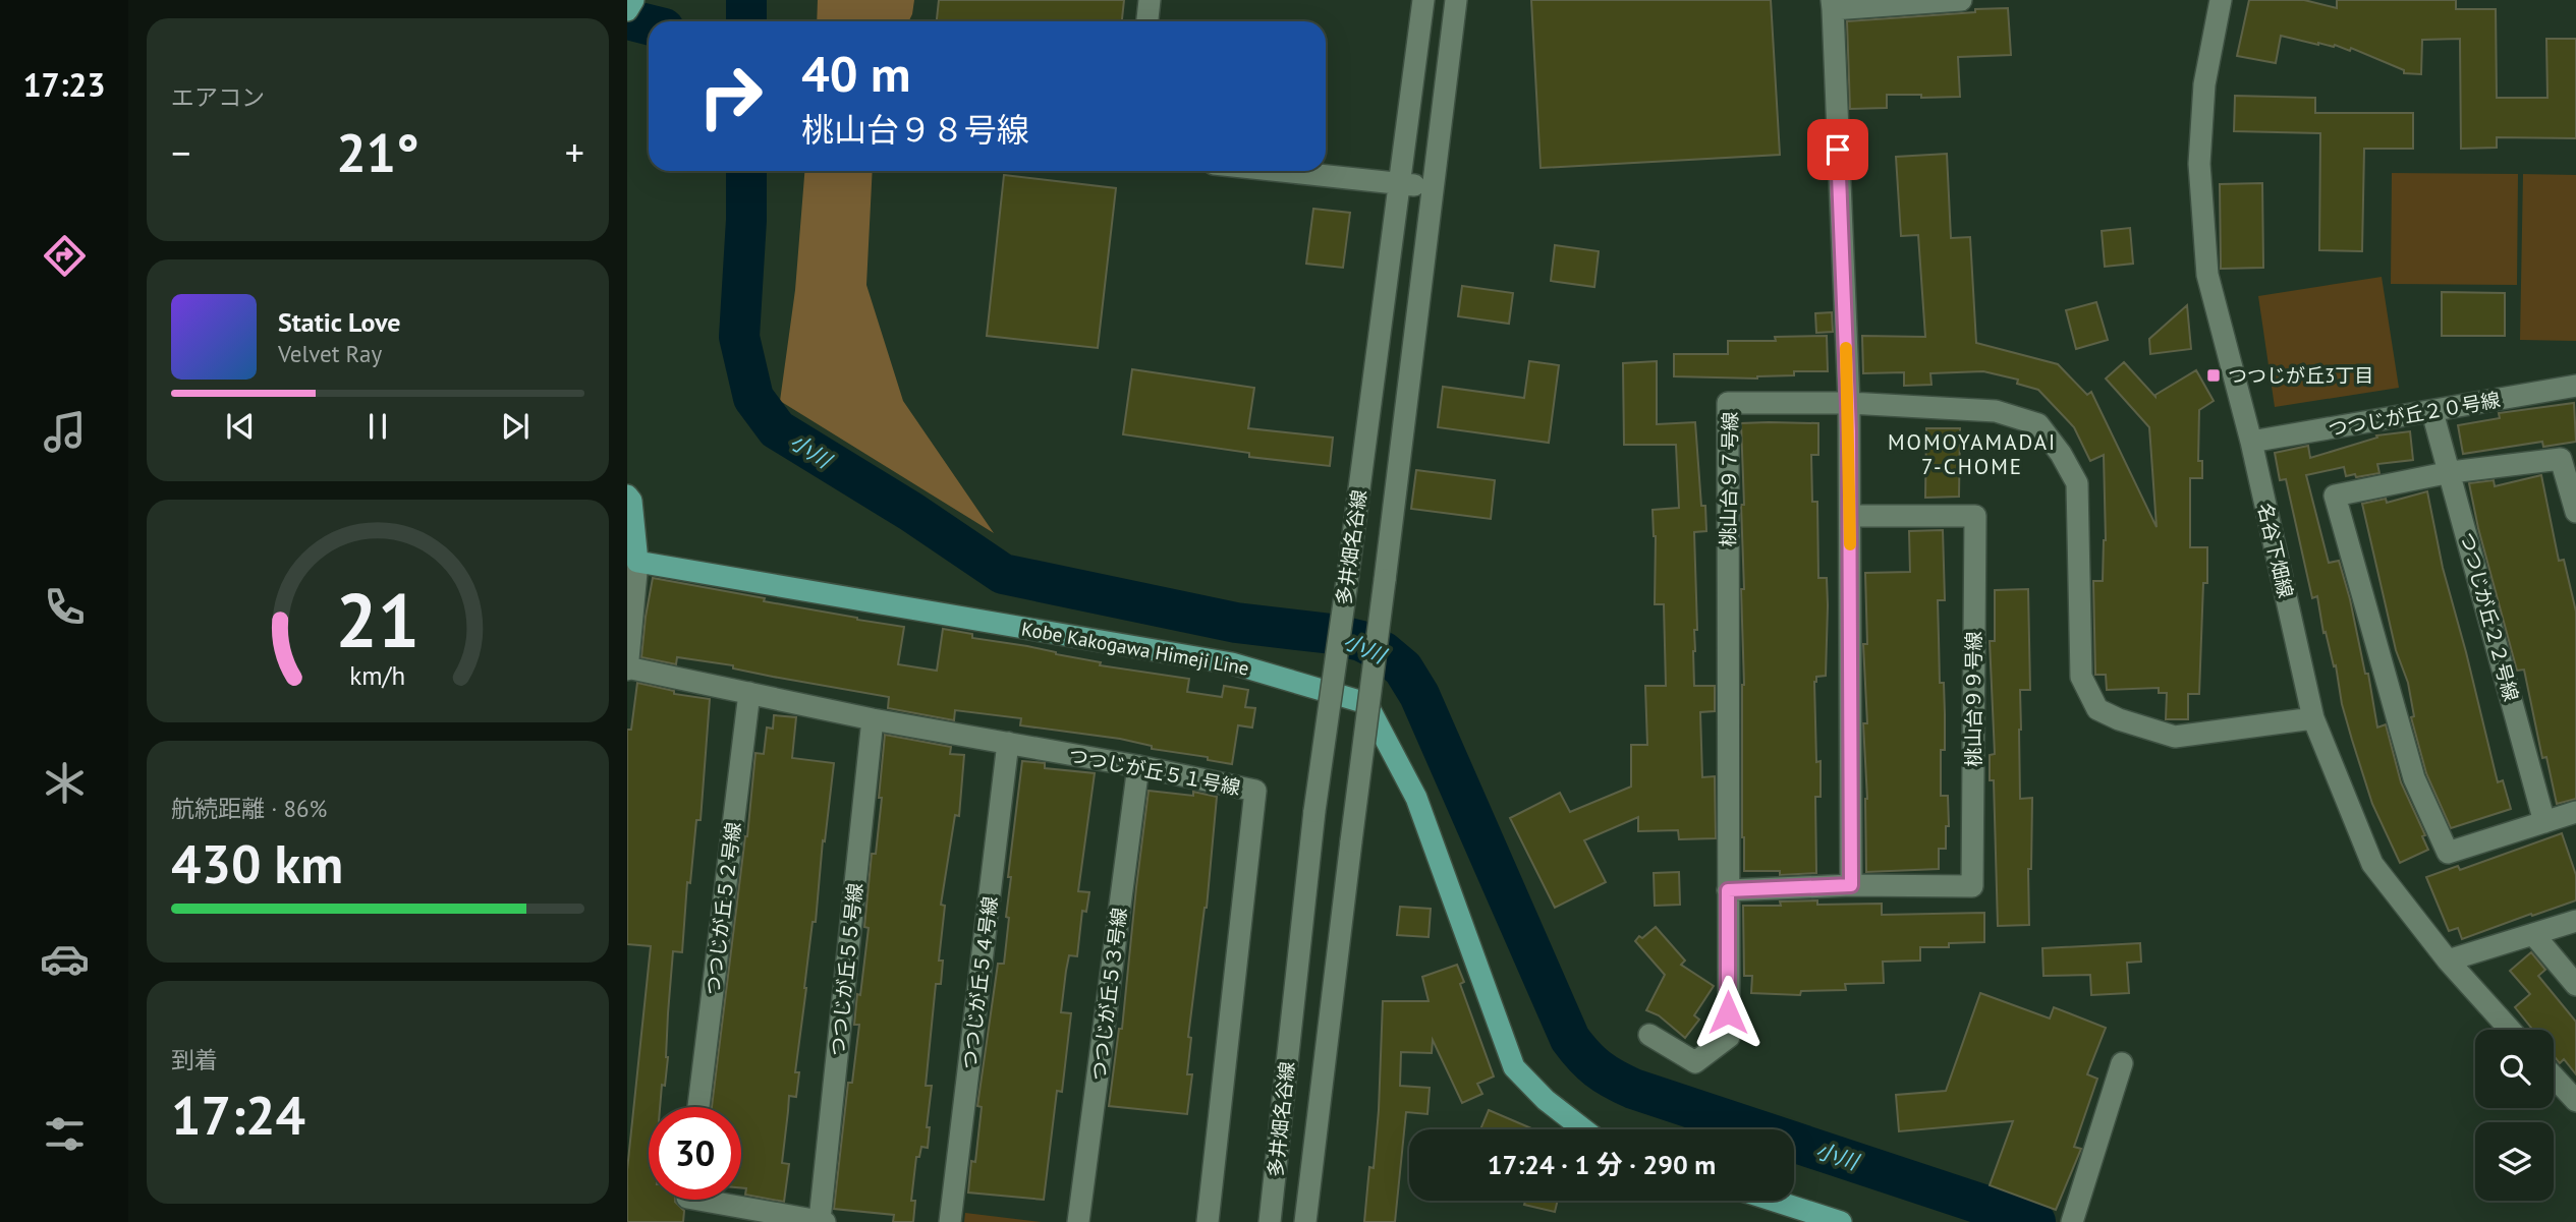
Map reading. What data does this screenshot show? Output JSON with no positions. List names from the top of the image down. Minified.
{"streets":{"main road":["Kobe Kakogawa Himeji Line"],"street":["つつじが丘２０号線","桃山台９７号線","多井畑名谷線","名谷下畑線","つつじが丘２２号線","桃山台９９号線","つつじが丘５１号線","つつじが丘５２号線","つつじが丘５５号線","つつじが丘５４号線","つつじが丘５３号線"]},"crossings":[["つつじが丘２０号線","名谷下畑線"],["つつじが丘２０号線","つつじが丘２２号線"],["桃山台９７号線","名谷下畑線"],["つつじが丘５１号線","つつじが丘５２号線"],["つつじが丘５１号線","つつじが丘５５号線"],["つつじが丘５１号線","つつじが丘５４号線"],["つつじが丘５１号線","つつじが丘５３号線"]],"districts":["MOMOYAMADAI 7-CHOME"],"water":["小川"],"places":{"transit":["つつじが丘3丁目"]},"page":{"tabs":"17:23","tile":["エアコン",["航続距離 · 86%","430 km"],["到着","17:24"]],"turn":["40 m","桃山台９８号線"],"heat":["−","21°","+"],"song":["Static Love","Velvet Ray"],"limit":"30","trip":"17:24 · 1 分 · 290 m","gauge":["21","km/h"]}}
